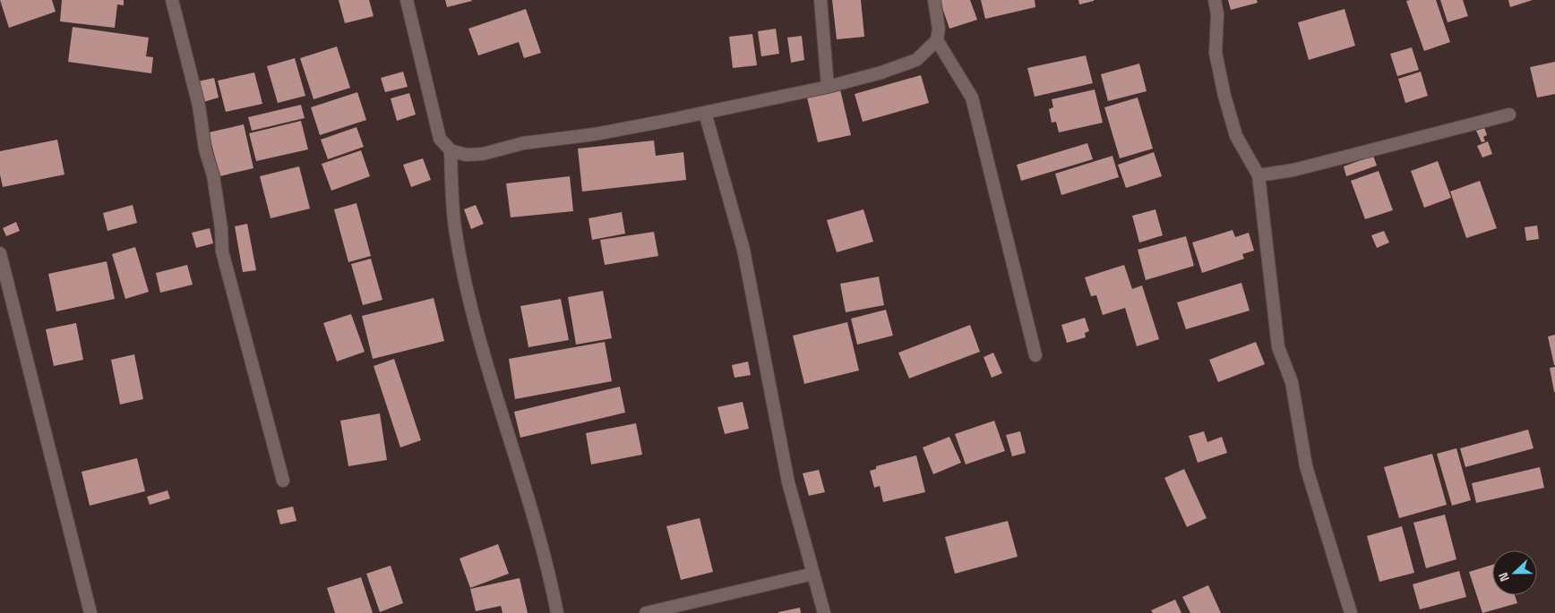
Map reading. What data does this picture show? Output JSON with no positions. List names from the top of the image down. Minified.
{"north":"left"}
